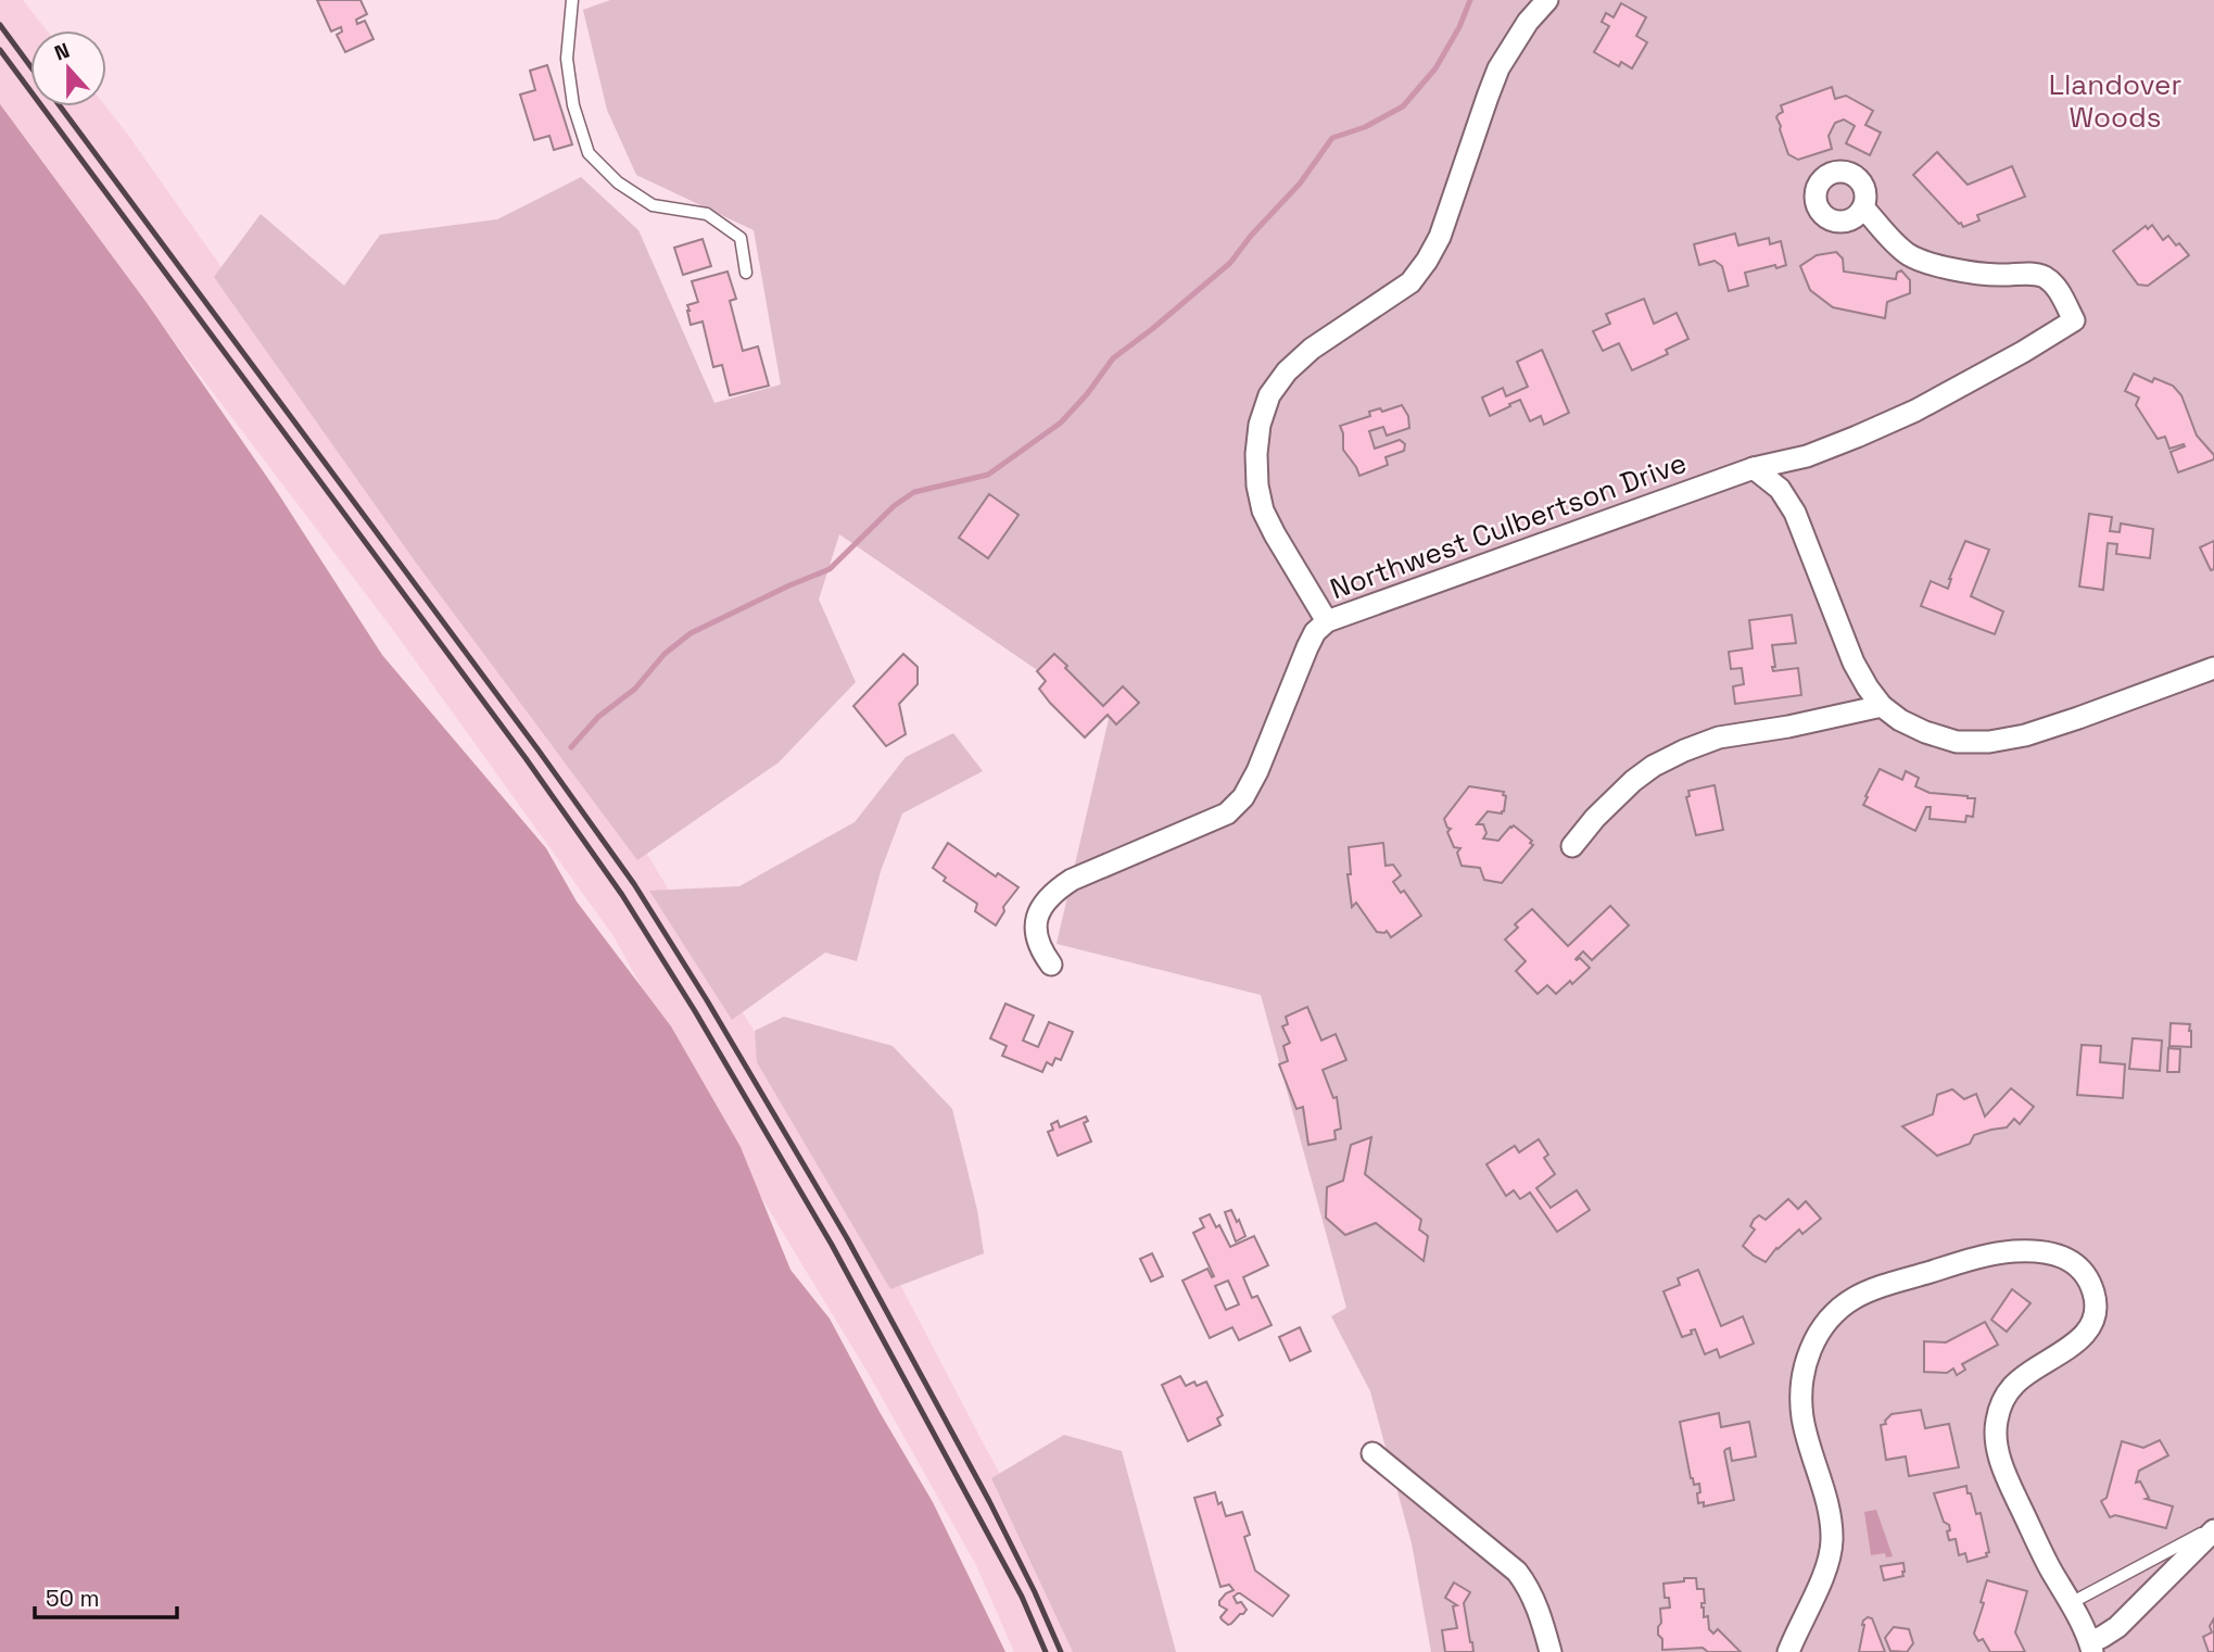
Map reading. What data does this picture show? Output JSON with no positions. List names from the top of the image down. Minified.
{"streets":{"street":["Northwest Culbertson Drive"]},"parks":["Llandover Woods"],"scale_bar":"50 m","north":"top"}
